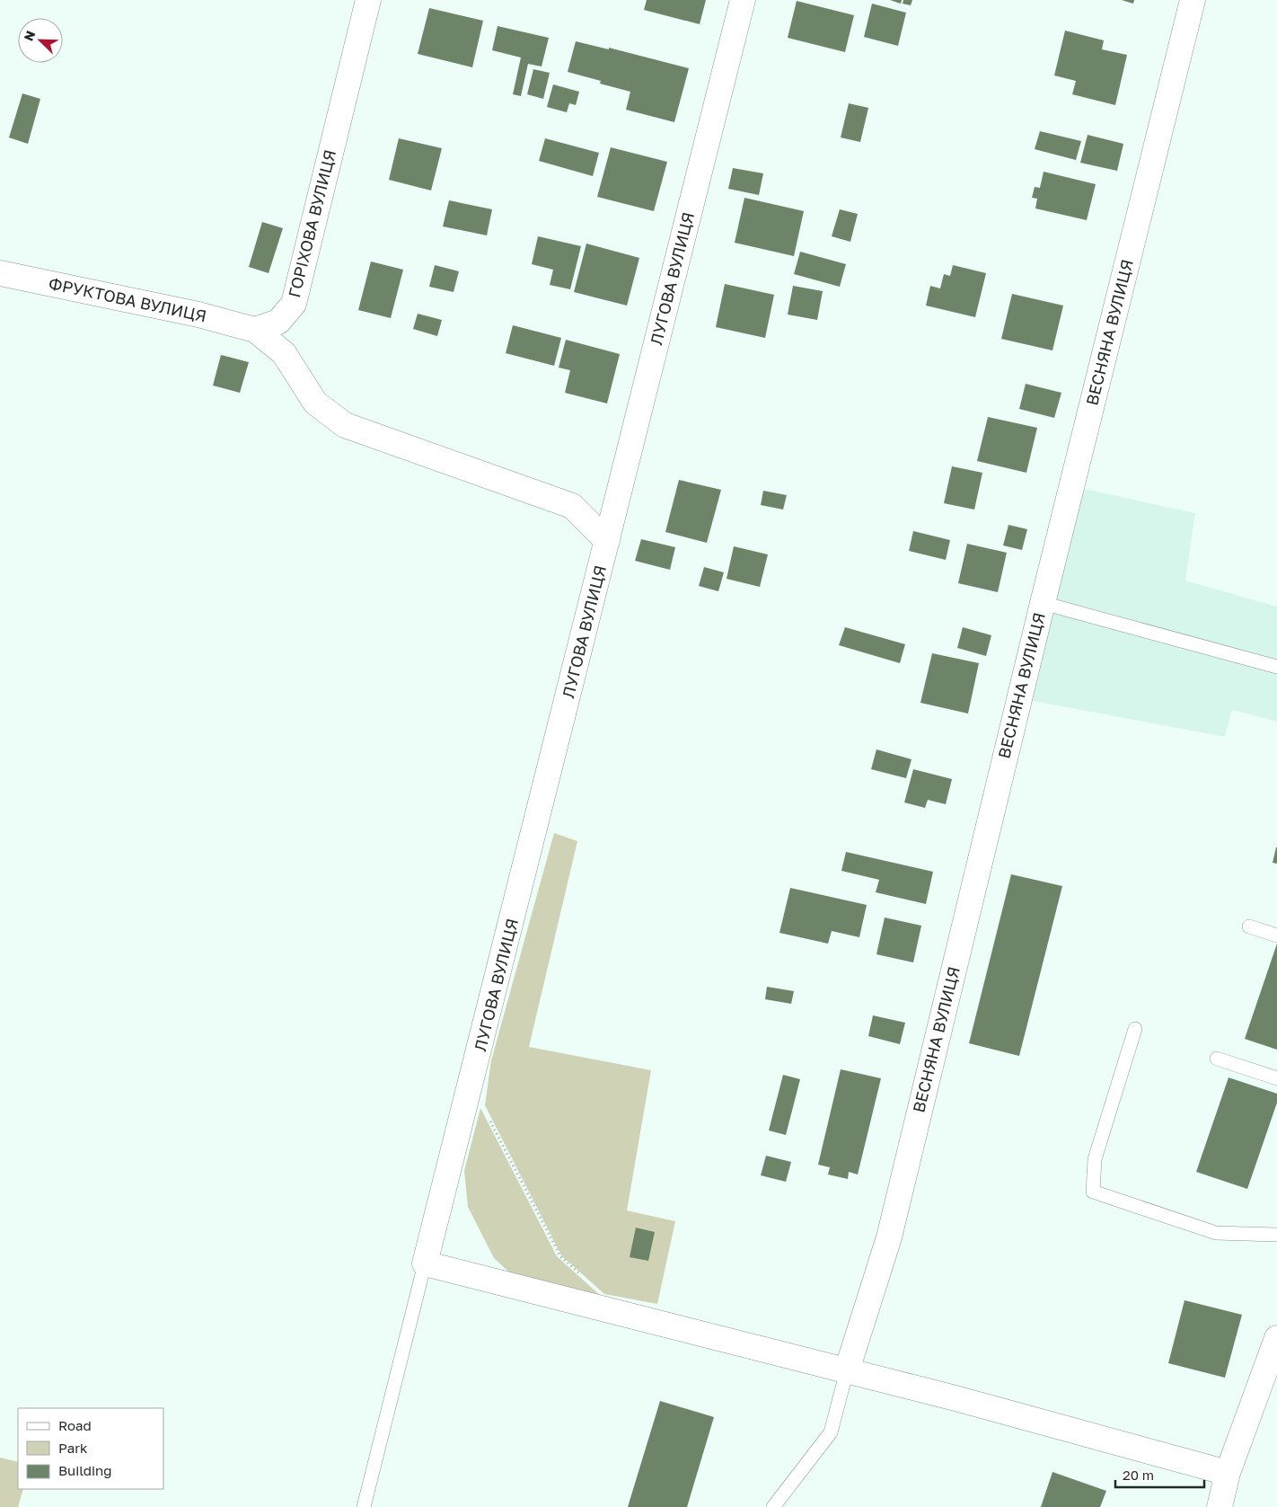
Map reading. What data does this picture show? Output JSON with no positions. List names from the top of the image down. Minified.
{"streets":{"street":["ГОРІХОВА ВУЛИЦЯ","ЛУГОВА ВУЛИЦЯ","ФРУКТОВА ВУЛИЦЯ","ВЕСНЯНА ВУЛИЦЯ"]},"crossings":[["ГОРІХОВА ВУЛИЦЯ","ФРУКТОВА ВУЛИЦЯ"]],"legend":["Road","Park","Building"],"scale_bar":"20 m","north":"top left"}
